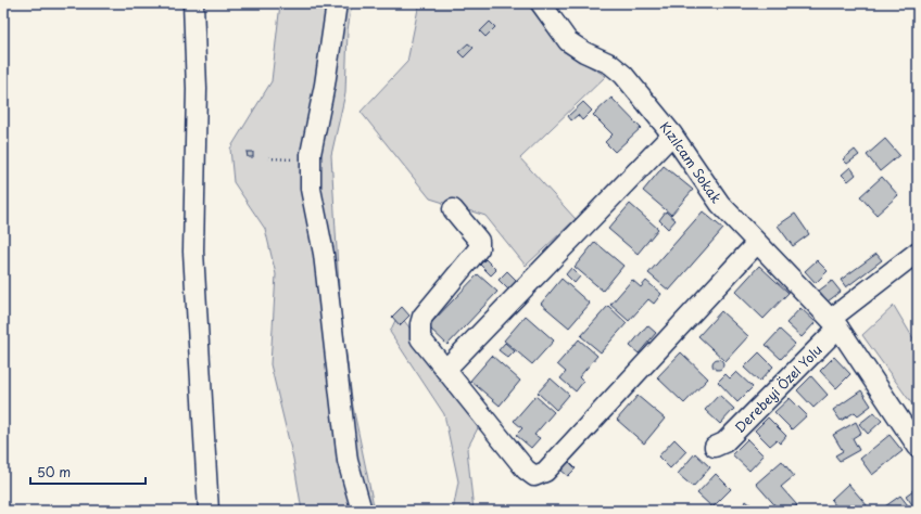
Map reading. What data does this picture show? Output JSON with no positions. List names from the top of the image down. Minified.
{"streets":{"street":["Kızılcam Sokak","Derebeyi Özel Yolu"]},"crossings":[["Kızılcam Sokak","Derebeyi Özel Yolu"]],"scale_bar":"50 m"}
